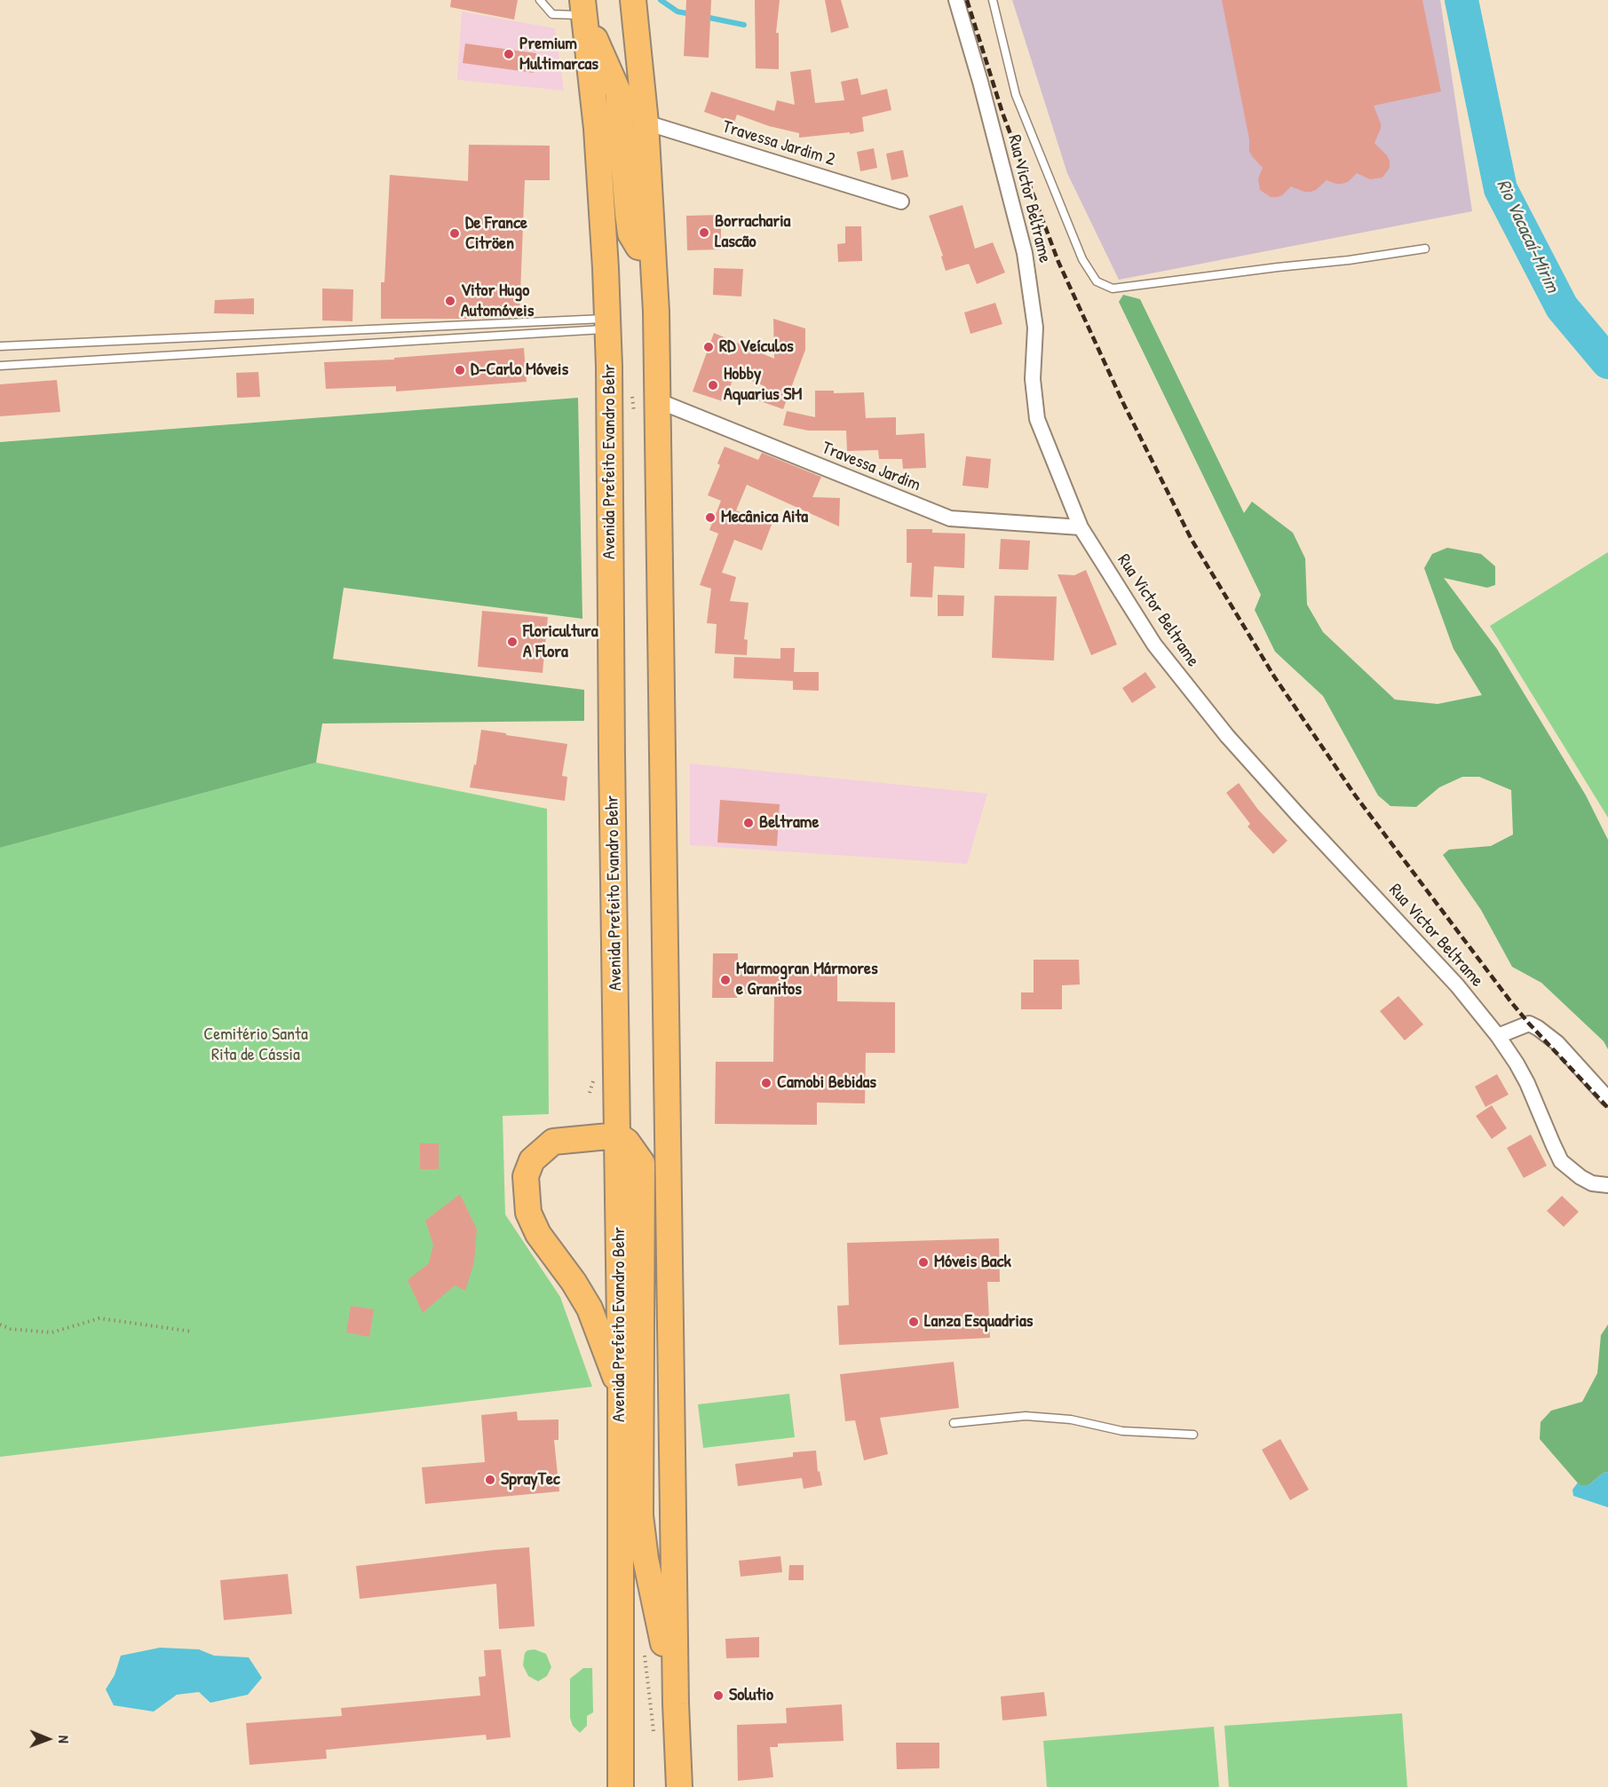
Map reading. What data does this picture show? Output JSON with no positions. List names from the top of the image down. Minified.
{"streets":{"highway":["Avenida Prefeito Evandro Behr"],"street":["Travessa Jardim 2","Rua Victor Beltrame","Travessa Jardim"]},"crossings":[["Rua Victor Beltrame","Travessa Jardim"]],"water":["Rio Vacacaí-Mirim"],"parks":["Cemitério Santa Rita de Cássia"],"places":["Premium Multimarcas","Borracharia Lascão","De France Citröen","Vitor Hugo Automóveis","RD Veículos","D-Carlo Móveis","Hobby Aquarius SM","Mecânica Aita","Floricultura A Flora","Beltrame","Marmogran Mármores e Granitos","Camobi Bebidas","Móveis Back","Lanza Esquadrias","SprayTec","Solutio"],"north":"right"}
